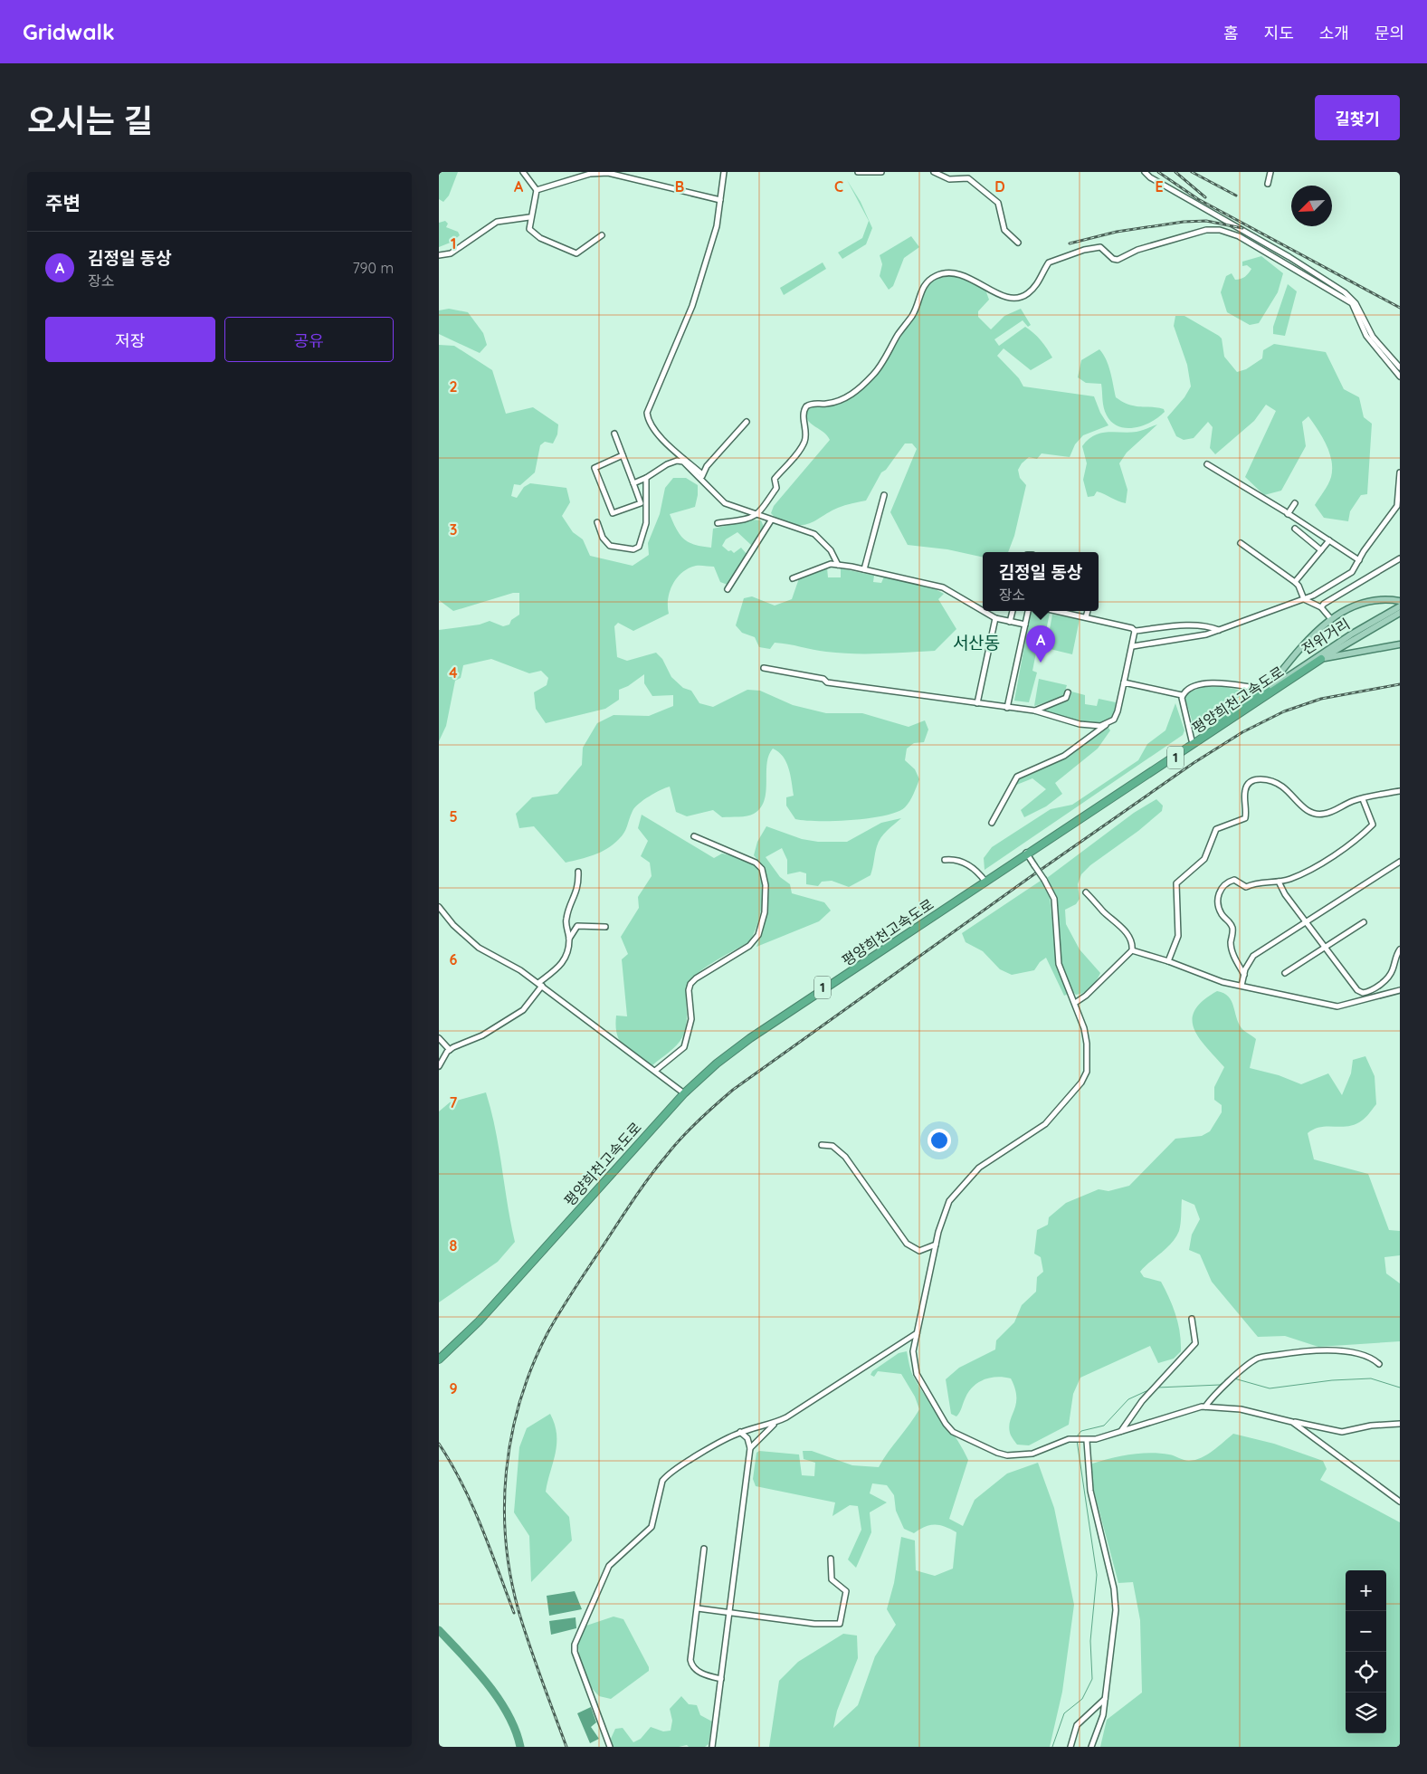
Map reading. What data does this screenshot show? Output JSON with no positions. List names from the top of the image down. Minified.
{"streets":{"highway":["평양희천고속도로","1"],"main road":["전위거리"]},"crossings":[["전위거리","평양희천고속도로"]],"districts":["서산동"],"north":"bottom left","page":{"header":"Gridwalk","nav":["홈","지도","소개","문의"],"title":"오시는 길","buttons":["길찾기",["저장","공유"]],"heading":"주변","list":[{"mark":"A","name":"김정일 동상","note":"장소","value":"790 m"}],"popup":["김정일 동상","장소"],"pins":"A","map_buttons":["+","−"]},"grid":{"columns":["A","B","C","D","E"],"rows":["1","2","3","4","5","6","7","8","9"]}}
